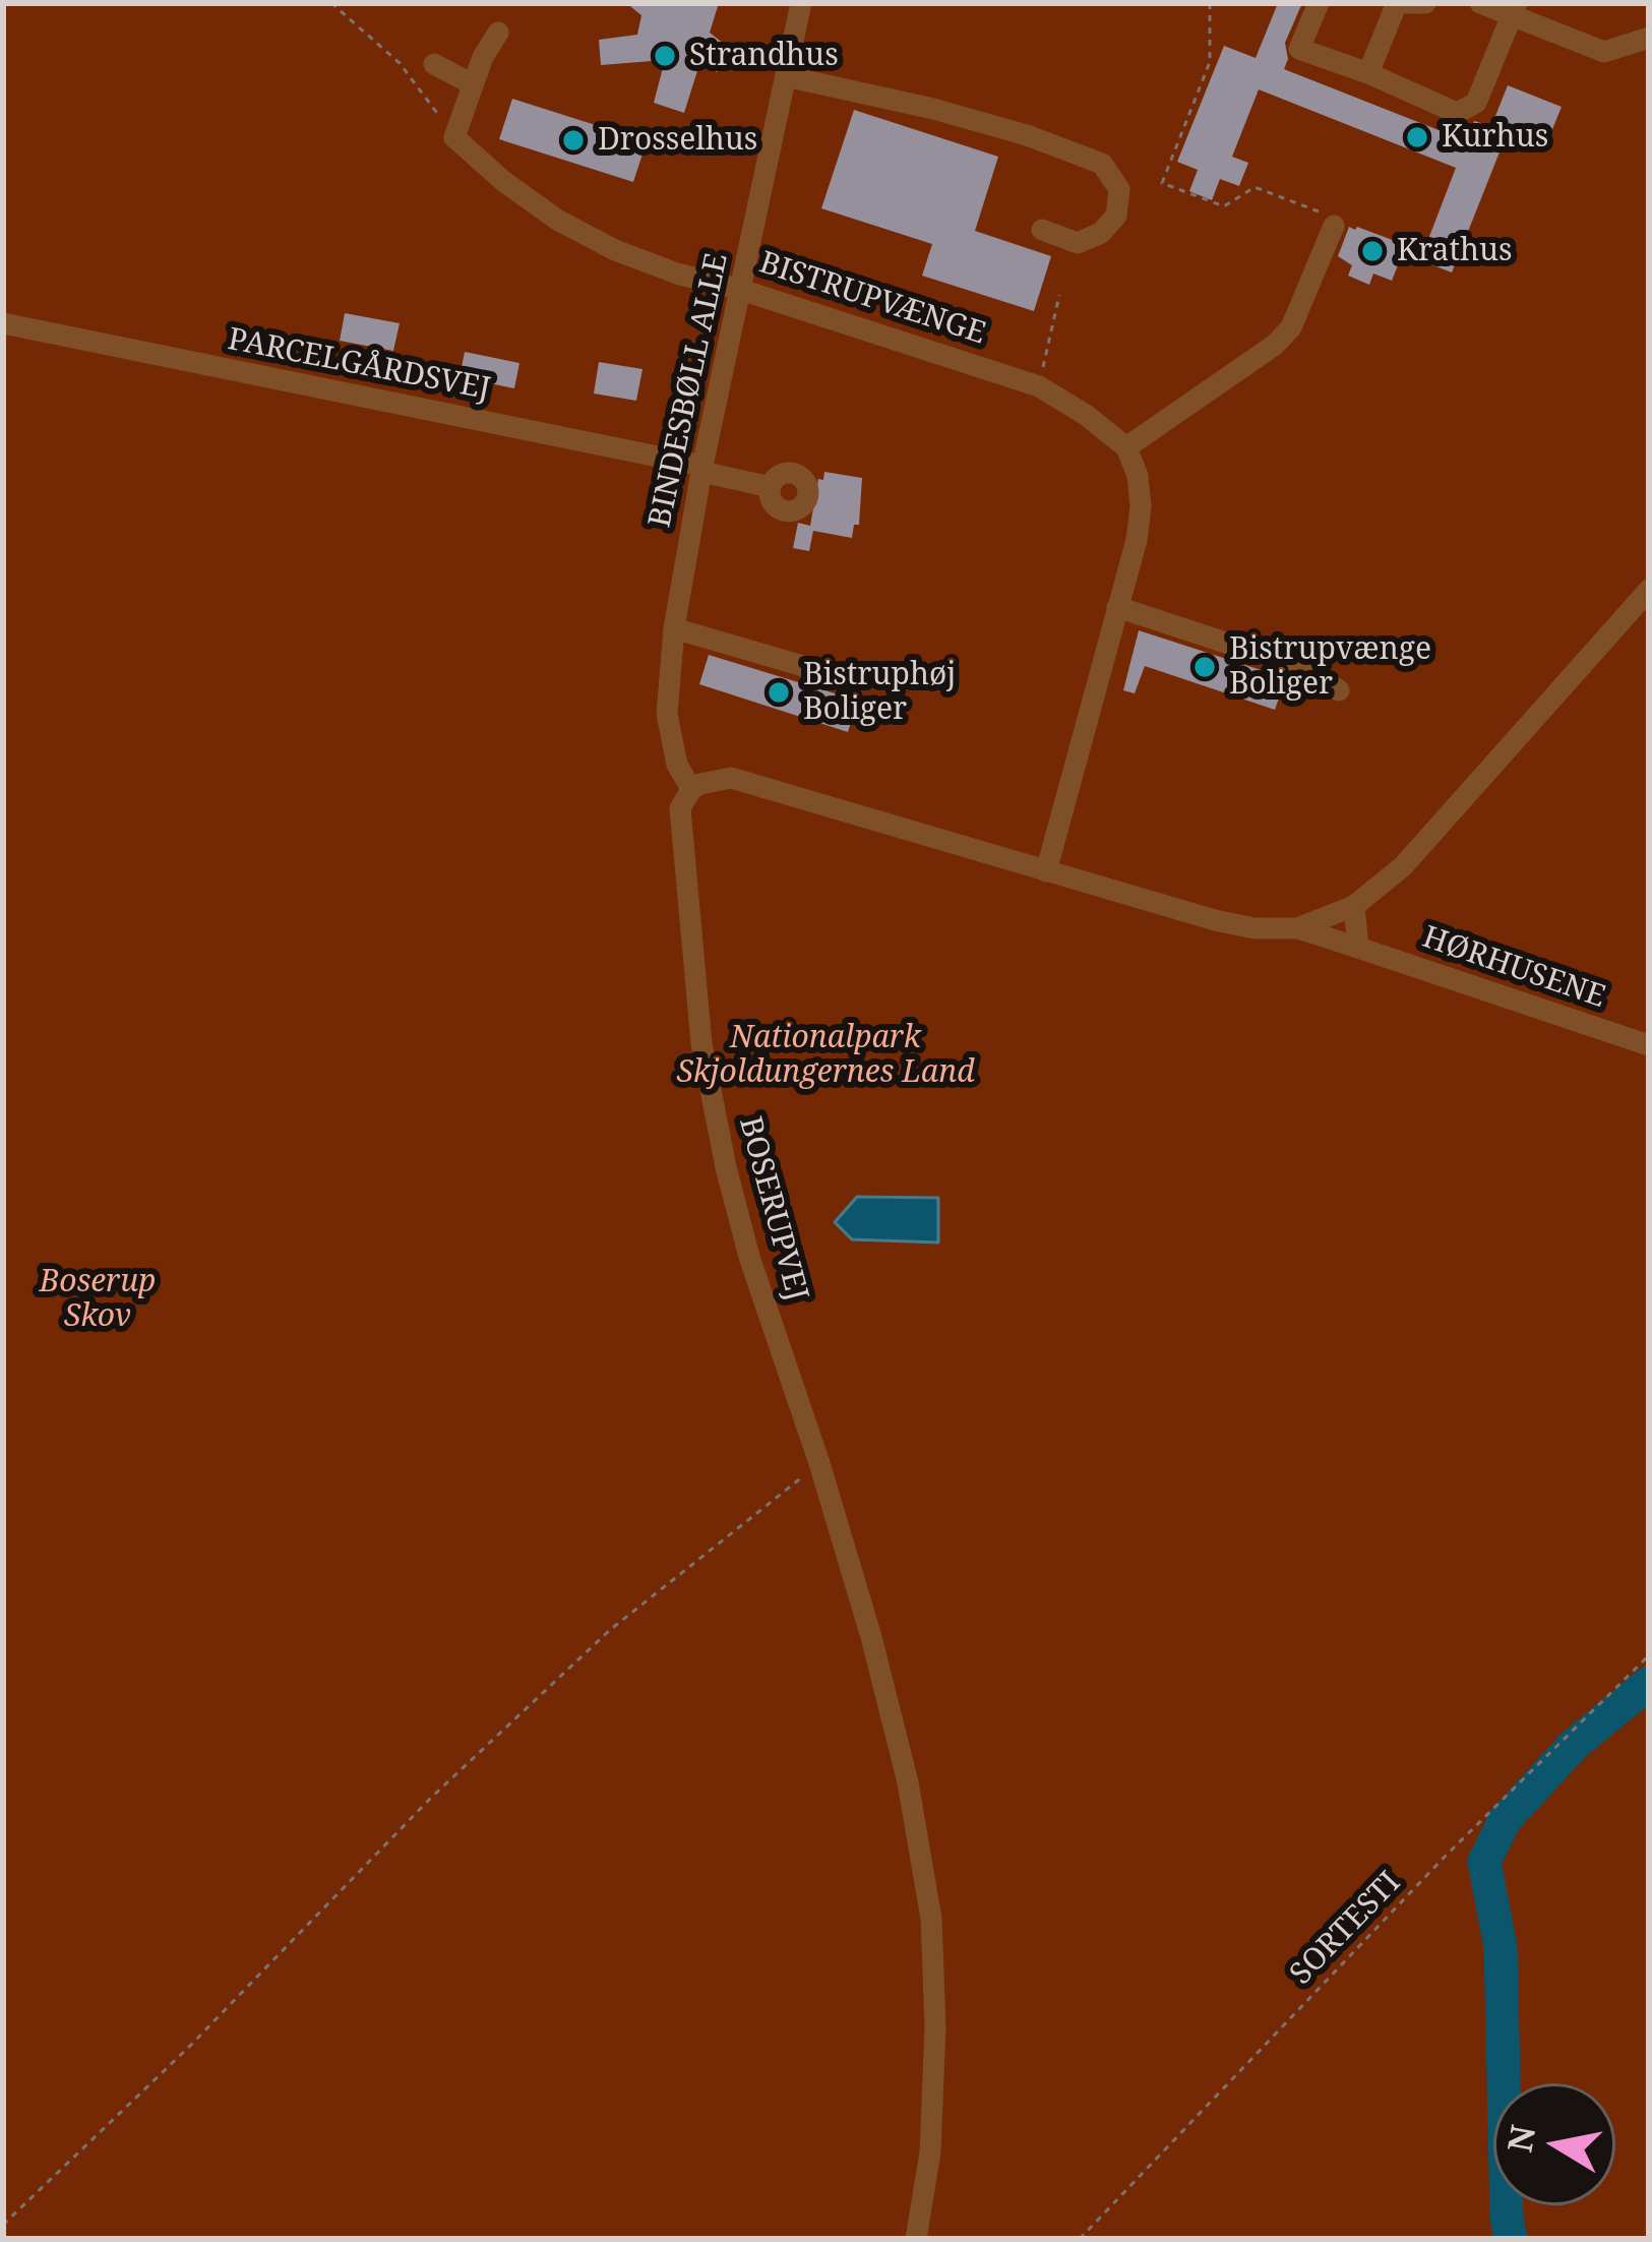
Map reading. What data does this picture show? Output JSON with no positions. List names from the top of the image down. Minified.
{"streets":{"street":["BISTRUPVÆNGE","PARCELGÅRDSVEJ","BINDESBØLL ALLE","HØRHUSENE","BOSERUPVEJ"],"path":["SORTESTI"]},"crossings":[["BISTRUPVÆNGE","BINDESBØLL ALLE"],["PARCELGÅRDSVEJ","BINDESBØLL ALLE"],["BINDESBØLL ALLE","BOSERUPVEJ"]],"parks":["Nationalpark Skjoldungernes Land","Boserup Skov"],"places":["Strandhus","Kurhus","Drosselhus","Krathus","Bistrupvænge Boliger","Bistruphøj Boliger"],"north":"left"}
